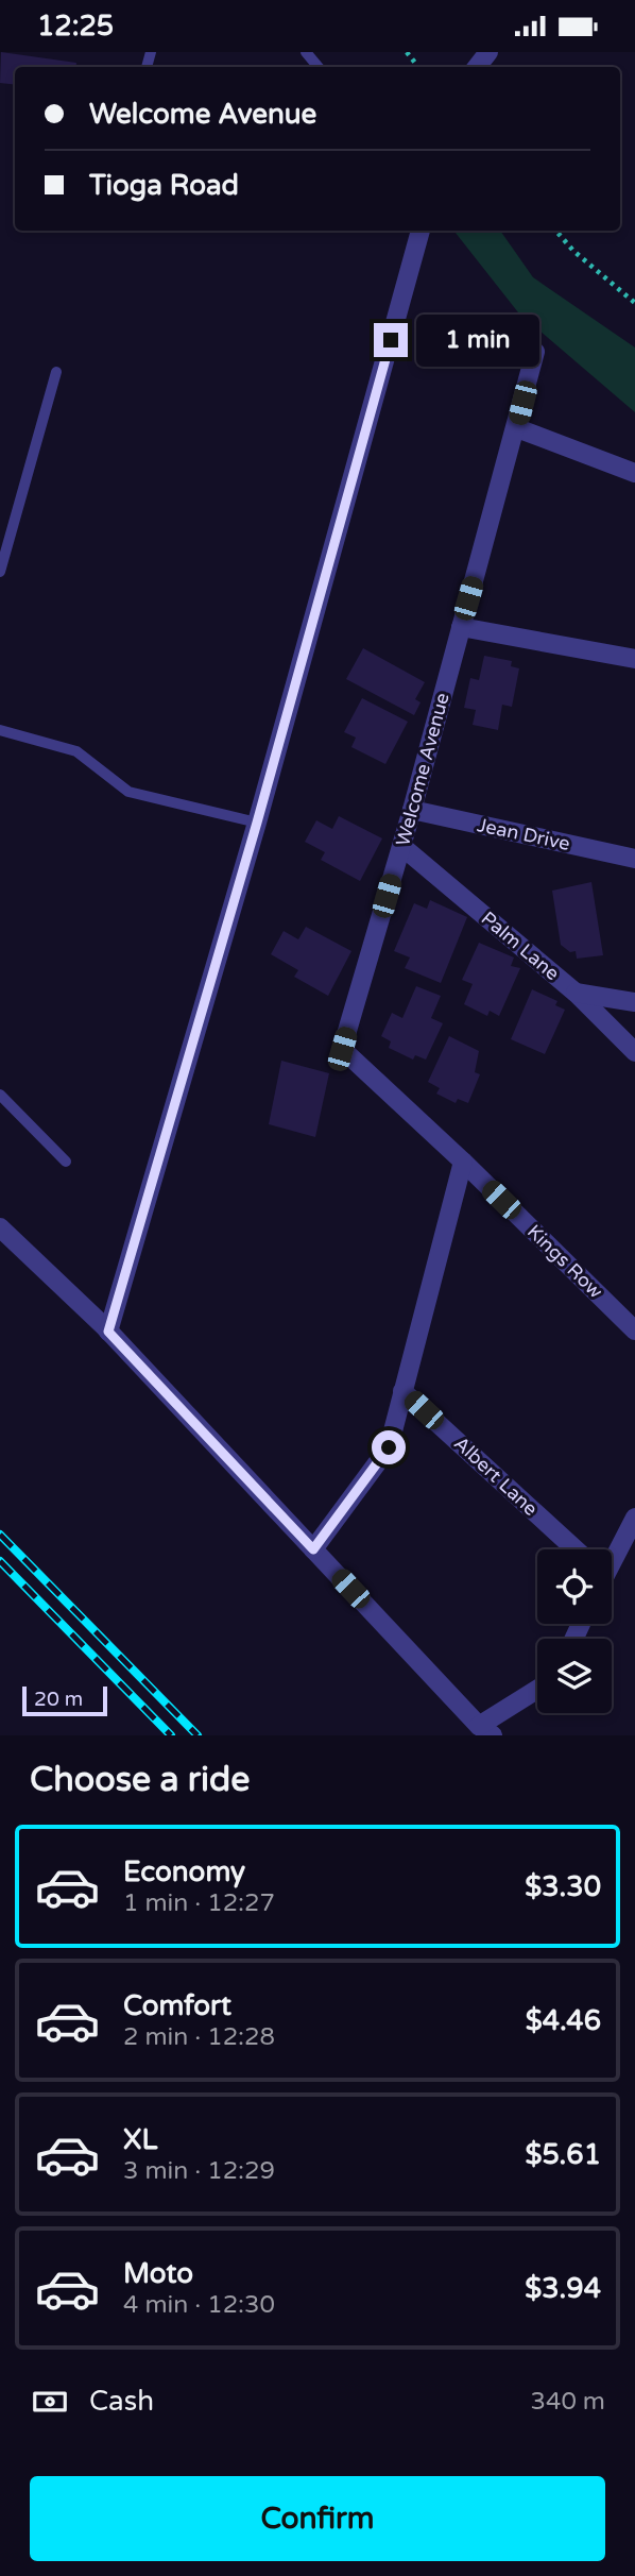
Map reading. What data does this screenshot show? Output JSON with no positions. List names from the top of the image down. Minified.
{"streets":{"street":["Welcome Avenue","Jean Drive","Palm Lane","Kings Row","Albert Lane"]},"crossings":[["Welcome Avenue","Jean Drive"],["Welcome Avenue","Palm Lane"],["Welcome Avenue","Kings Row"]],"scale_bar":"20 m","page":{"status":"12:25","banner":["Welcome Avenue","Tioga Road"],"bubble":"1 min","scale":"20 m","heading":"Choose a ride","list":[{"name":"Economy","note":"1 min · 12:27","value":"$3.30"},{"name":"Comfort","note":"2 min · 12:28","value":"$4.46"},{"name":"XL","note":"3 min · 12:29","value":"$5.61"},{"name":"Moto","note":"4 min · 12:30","value":"$3.94"}],"pay":["Cash","340 m"],"buttons":"Confirm"}}
